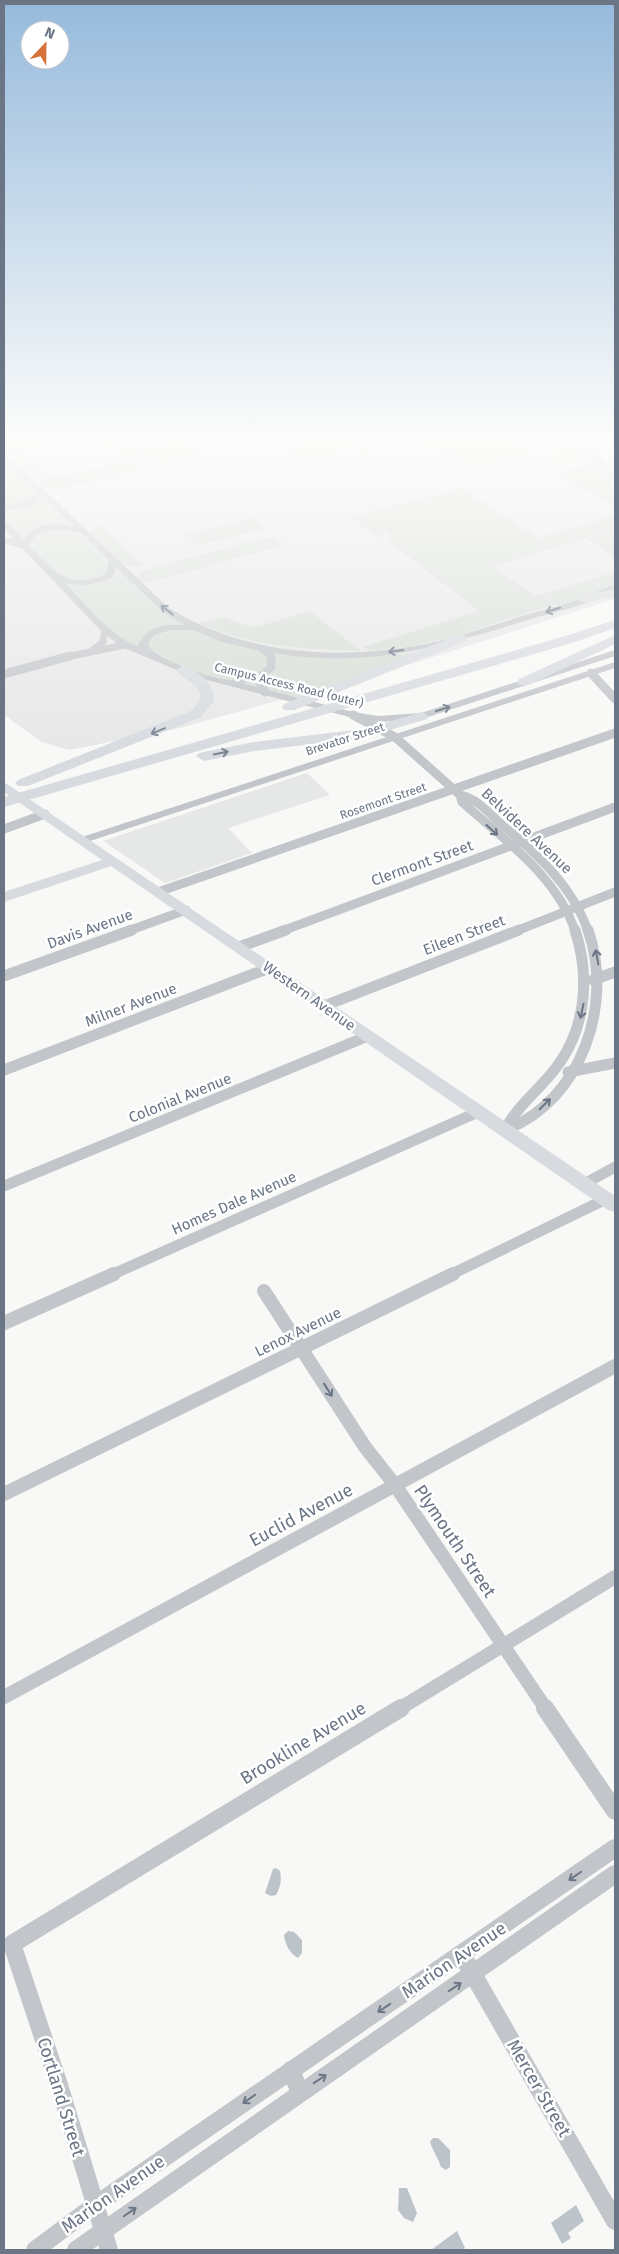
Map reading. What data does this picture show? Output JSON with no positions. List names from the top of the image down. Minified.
{"streets":{"main road":["Western Avenue"],"street":["Campus Access Road (outer)","Brevator Street","Rosemont Street","Belvidere Avenue","Clermont Street","Davis Avenue","Eileen Street","Milner Avenue","Colonial Avenue","Homes Dale Avenue","Lenox Avenue","Euclid Avenue","Plymouth Street","Brookline Avenue","Marion Avenue","Mercer Street","Cortland Street"]},"crossings":[["Campus Access Road (outer)","Brevator Street"],["Campus Access Road (outer)","Belvidere Avenue"],["Brevator Street","Belvidere Avenue"],["Brevator Street","Western Avenue"],["Rosemont Street","Belvidere Avenue"],["Rosemont Street","Western Avenue"],["Belvidere Avenue","Clermont Street"],["Belvidere Avenue","Eileen Street"],["Belvidere Avenue","Western Avenue"],["Clermont Street","Western Avenue"],["Davis Avenue","Western Avenue"],["Eileen Street","Western Avenue"],["Western Avenue","Milner Avenue"],["Western Avenue","Colonial Avenue"],["Western Avenue","Homes Dale Avenue"],["Western Avenue","Lenox Avenue"],["Lenox Avenue","Plymouth Street"],["Euclid Avenue","Plymouth Street"],["Plymouth Street","Brookline Avenue"],["Brookline Avenue","Cortland Street"],["Marion Avenue","Mercer Street"],["Marion Avenue","Cortland Street"]],"north":"top"}
